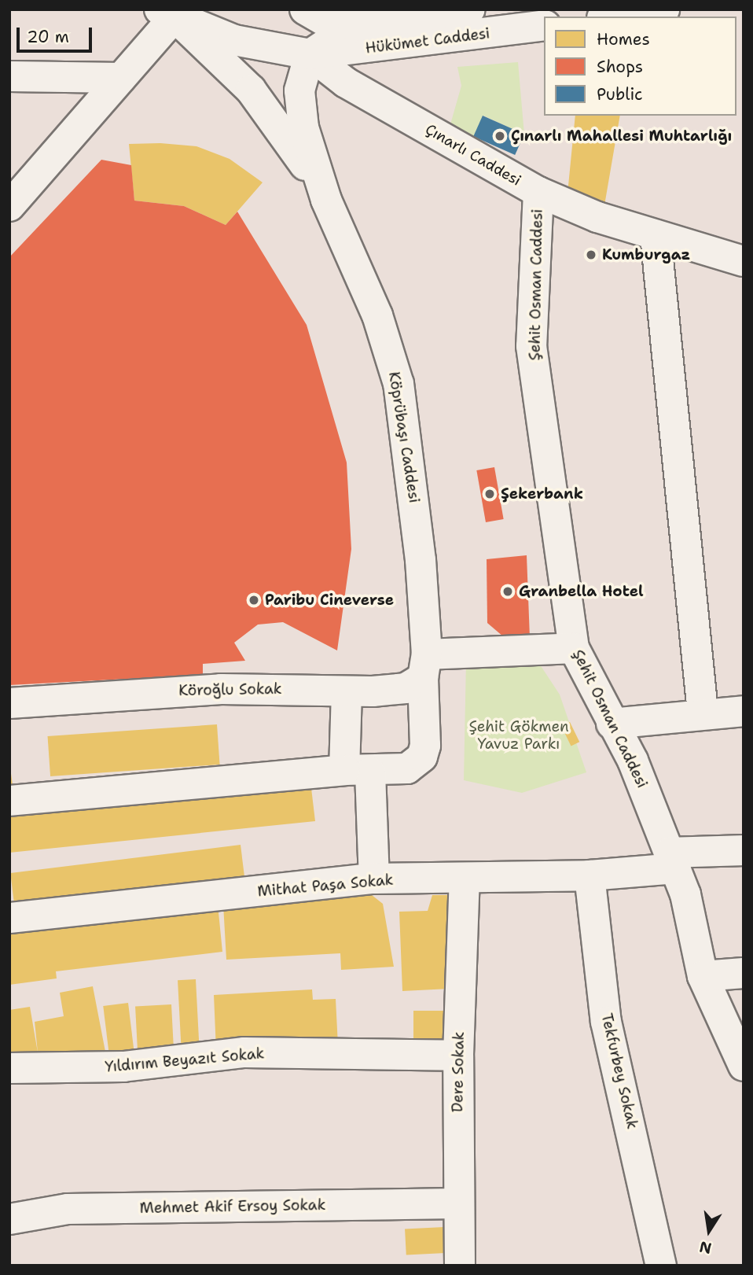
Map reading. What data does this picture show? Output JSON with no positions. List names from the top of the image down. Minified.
{"streets":{"street":["Hükümet Caddesi","Çınarlı Caddesi","Şehit Osman Caddesi","Köprübaşı Caddesi","Köroğlu Sokak","Mithat Paşa Sokak","Yıldırım Beyazıt Sokak","Tekfurbey Sokak","Dere Sokak","Mehmet Akif Ersoy Sokak"]},"crossings":[["Hükümet Caddesi","Çınarlı Caddesi"],["Hükümet Caddesi","Köprübaşı Caddesi"],["Çınarlı Caddesi","Şehit Osman Caddesi"],["Çınarlı Caddesi","Köprübaşı Caddesi"],["Şehit Osman Caddesi","Mithat Paşa Sokak"],["Köprübaşı Caddesi","Köroğlu Sokak"],["Mithat Paşa Sokak","Tekfurbey Sokak"],["Mithat Paşa Sokak","Dere Sokak"],["Yıldırım Beyazıt Sokak","Dere Sokak"],["Dere Sokak","Mehmet Akif Ersoy Sokak"]],"parks":["Şehit Gökmen Yavuz Parkı"],"places":["Çınarlı Mahallesi Muhtarlığı","Kumburgaz","Şekerbank","Granbella Hotel","Paribu Cineverse"],"legend":["Homes","Shops","Public"],"scale_bar":"20 m","north":"bottom"}
